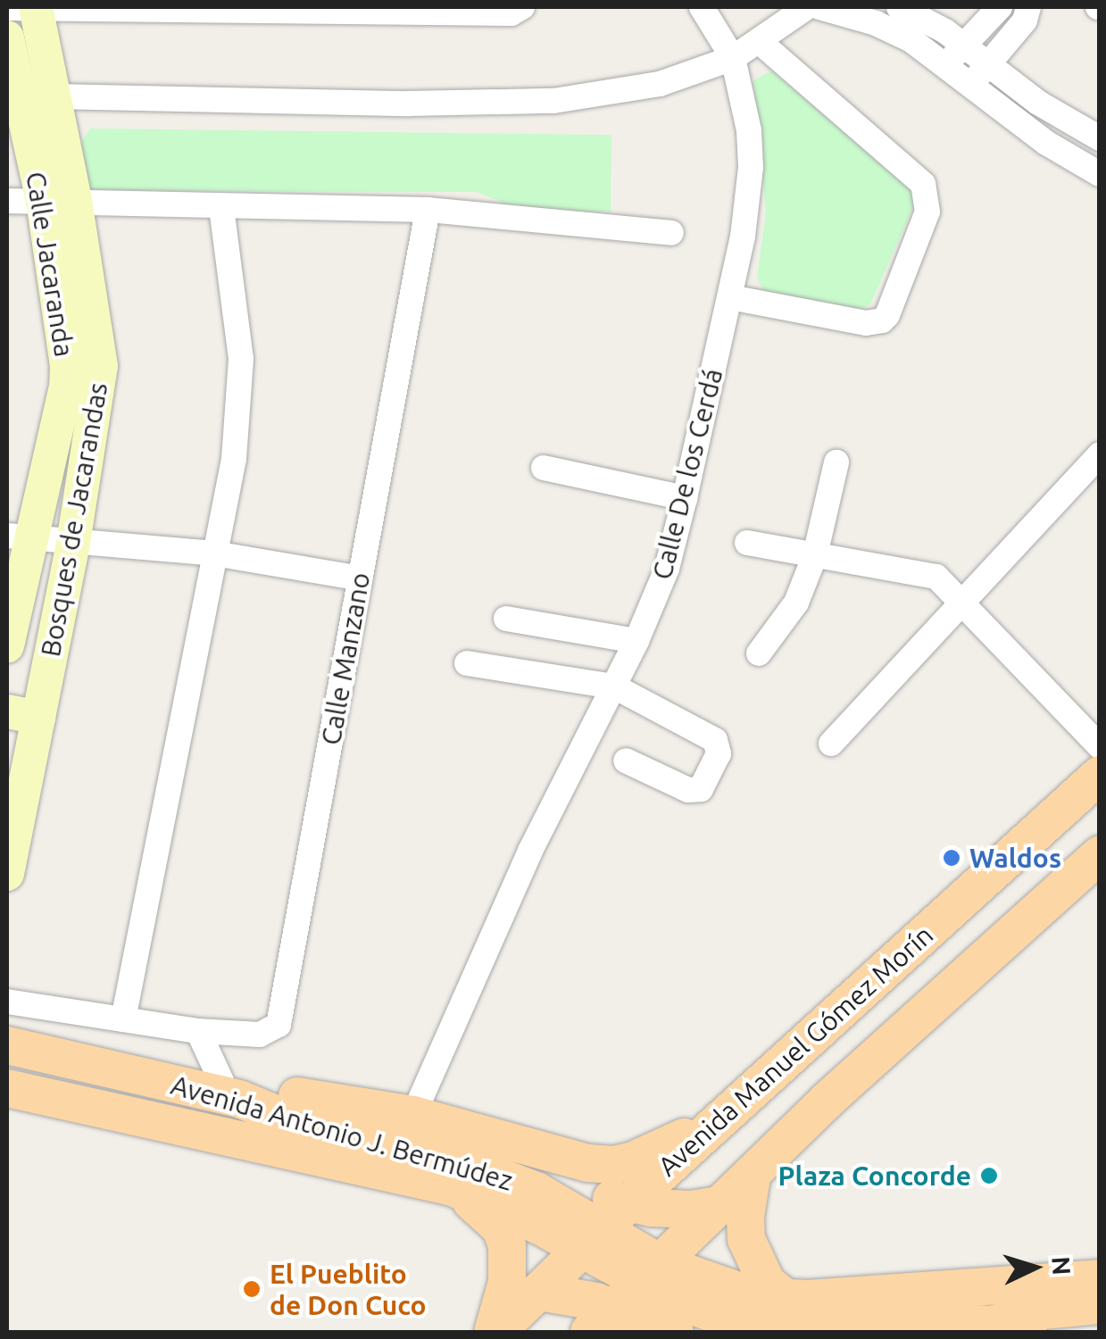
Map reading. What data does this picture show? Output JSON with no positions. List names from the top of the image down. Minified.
{"streets":{"main road":["Avenida Manuel Gómez Morín","Avenida Antonio J. Bermúdez"],"street":["Calle Jacaranda","Calle De los Cerdá","Bosques de Jacarandas","Calle Manzano"]},"crossings":[["Calle Jacaranda","Bosques de Jacarandas"]],"places":["Waldos","Plaza Concorde","El Pueblito de Don Cuco"],"north":"right"}
